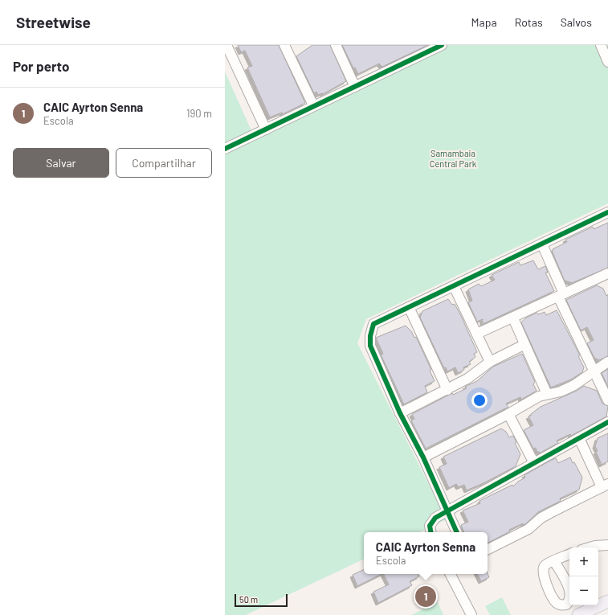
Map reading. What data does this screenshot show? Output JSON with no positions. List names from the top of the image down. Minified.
{"parks":["Samambaia Central Park"],"scale_bar":"50 m","page":{"header":"Streetwise","nav":["Mapa","Rotas","Salvos"],"heading":"Por perto","list":[{"mark":"1","name":"CAIC Ayrton Senna","note":"Escola","value":"190 m"}],"buttons":["Salvar","Compartilhar"],"popup":["CAIC Ayrton Senna","Escola"],"map_buttons":["+","−"],"pins":"1","scale":"50 m"}}
